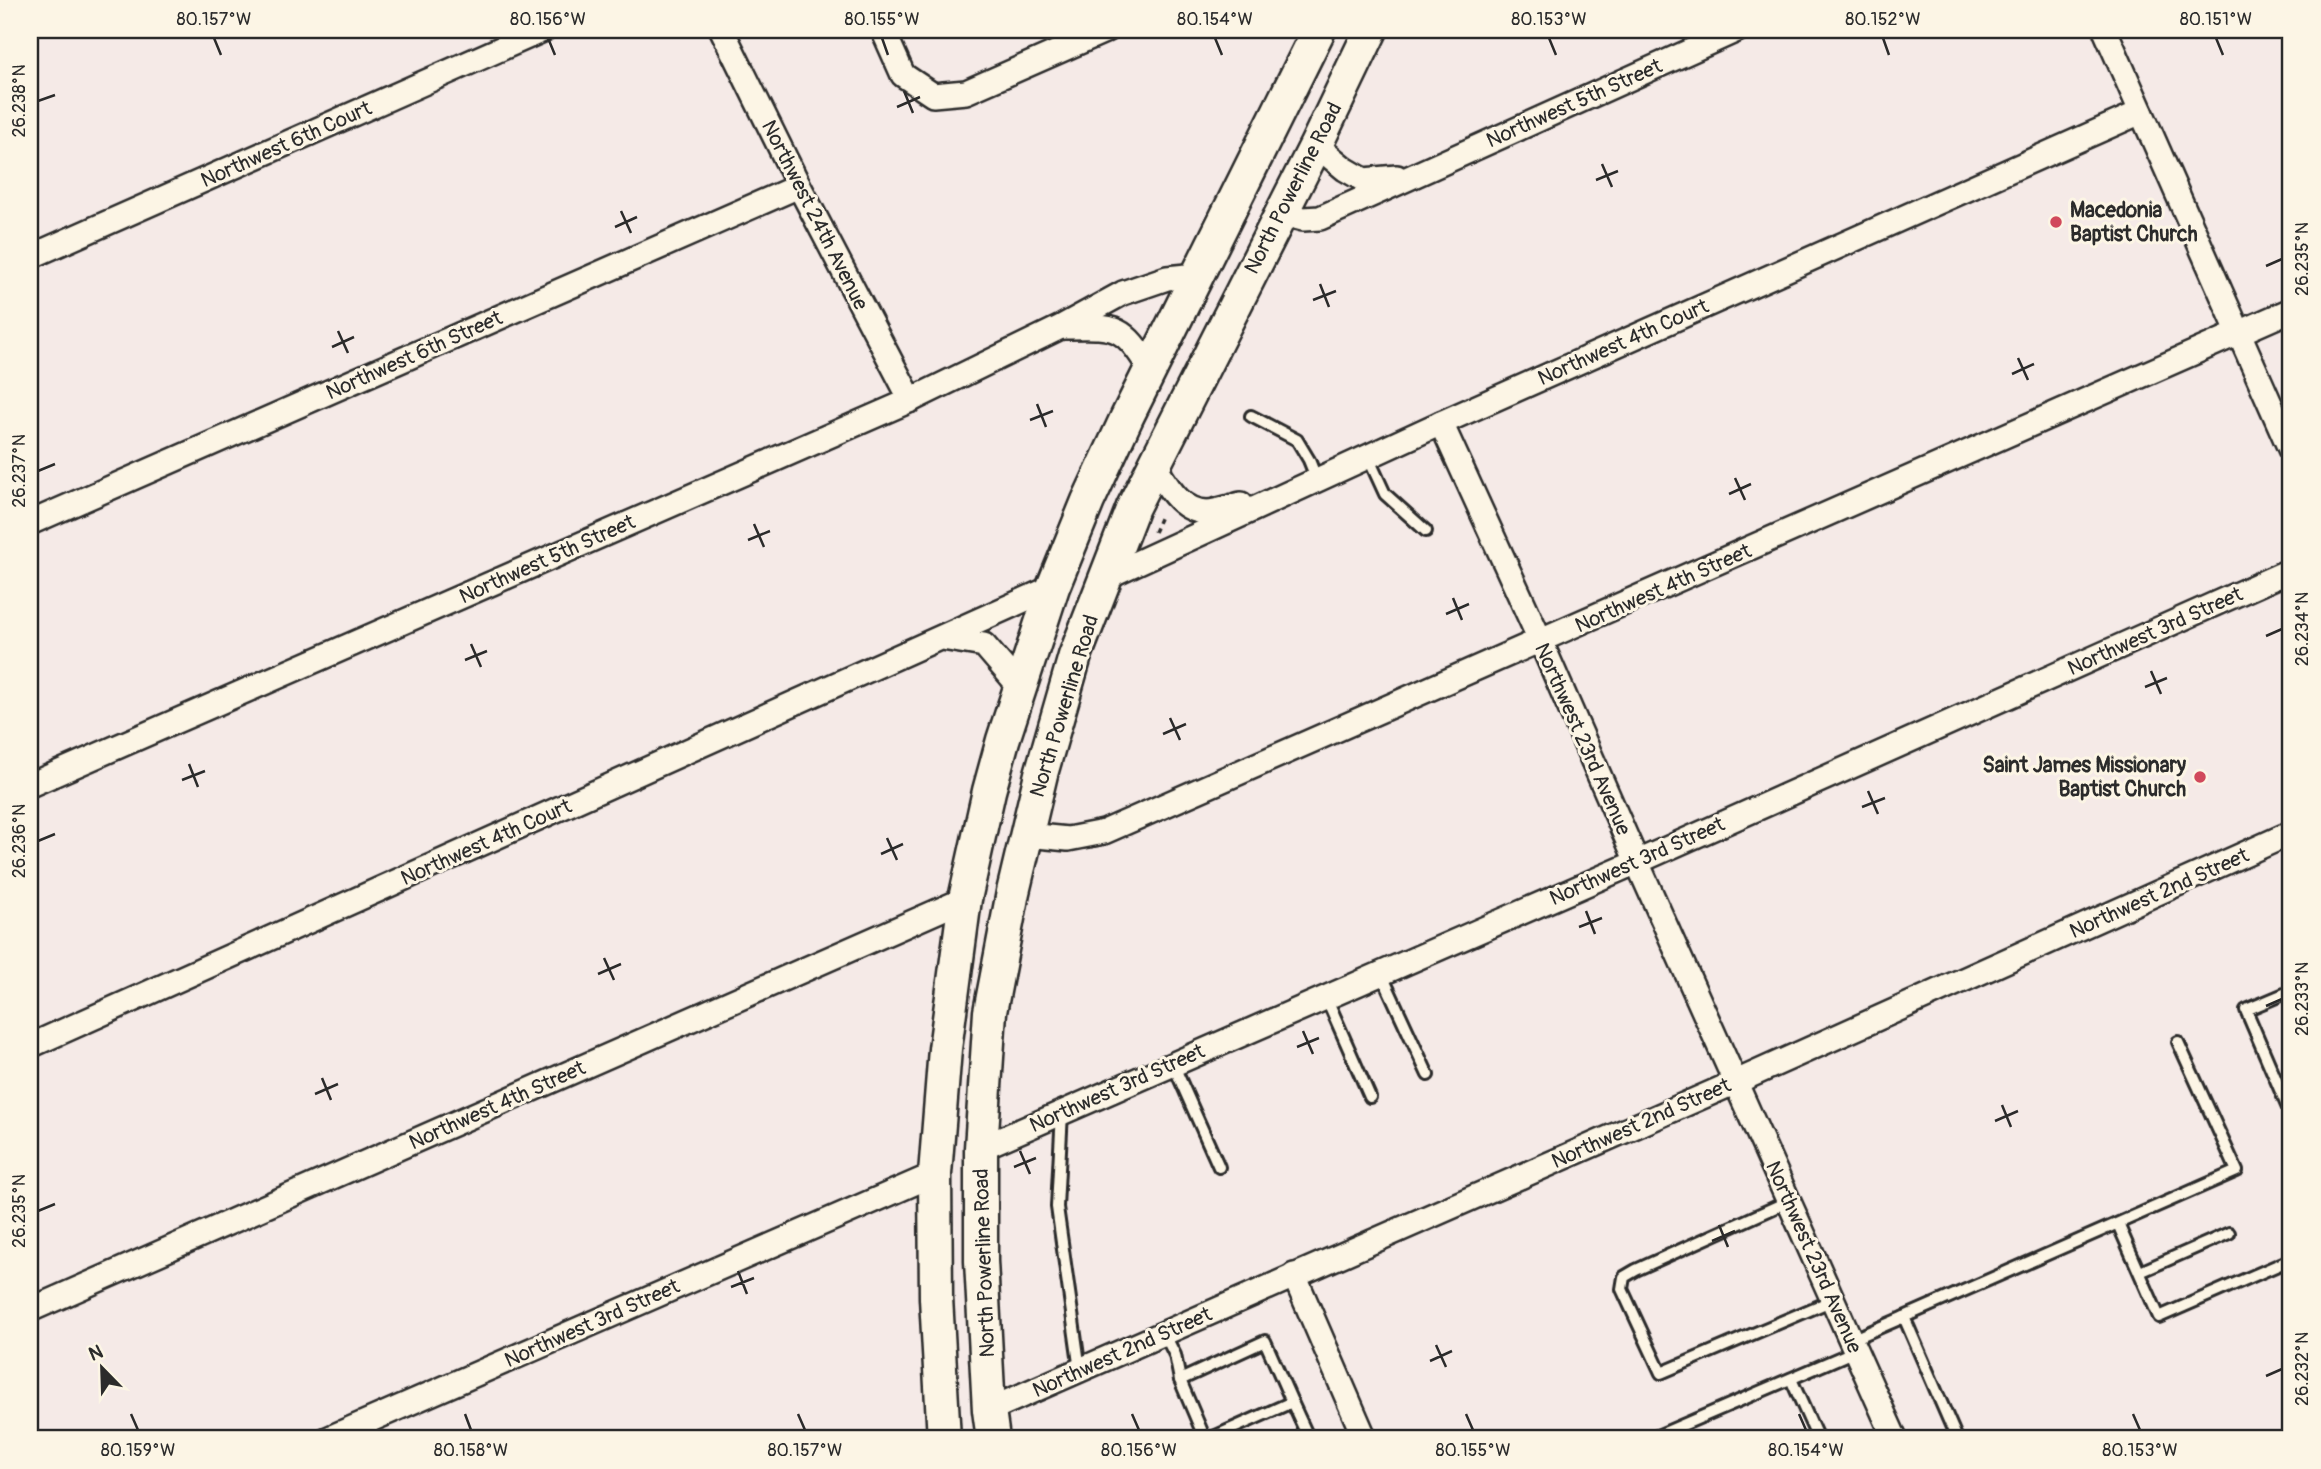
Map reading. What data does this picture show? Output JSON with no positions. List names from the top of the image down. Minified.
{"streets":{"main road":["North Powerline Road"],"street":["Northwest 5th Street","Northwest 6th Court","Northwest 24th Avenue","Northwest 4th Court","Northwest 6th Street","Northwest 4th Street","Northwest 3rd Street","Northwest 23rd Avenue","Northwest 2nd Street"]},"crossings":[["Northwest 5th Street","North Powerline Road"],["Northwest 5th Street","Northwest 24th Avenue"],["North Powerline Road","Northwest 4th Court"],["North Powerline Road","Northwest 4th Street"],["North Powerline Road","Northwest 3rd Street"],["North Powerline Road","Northwest 2nd Street"],["Northwest 24th Avenue","Northwest 6th Street"],["Northwest 4th Court","Northwest 23rd Avenue"],["Northwest 4th Street","Northwest 23rd Avenue"],["Northwest 3rd Street","Northwest 23rd Avenue"],["Northwest 23rd Avenue","Northwest 2nd Street"]],"places":["Macedonia Baptist Church","Saint James Missionary Baptist Church"],"north":"top left","coordinates":["80.157°W","80.156°W","80.155°W","80.154°W","80.153°W","80.152°W","80.151°W","26.238°N","26.235°N","26.237°N","26.234°N","26.236°N","26.233°N","26.232°N","80.159°W","80.158°W"]}
